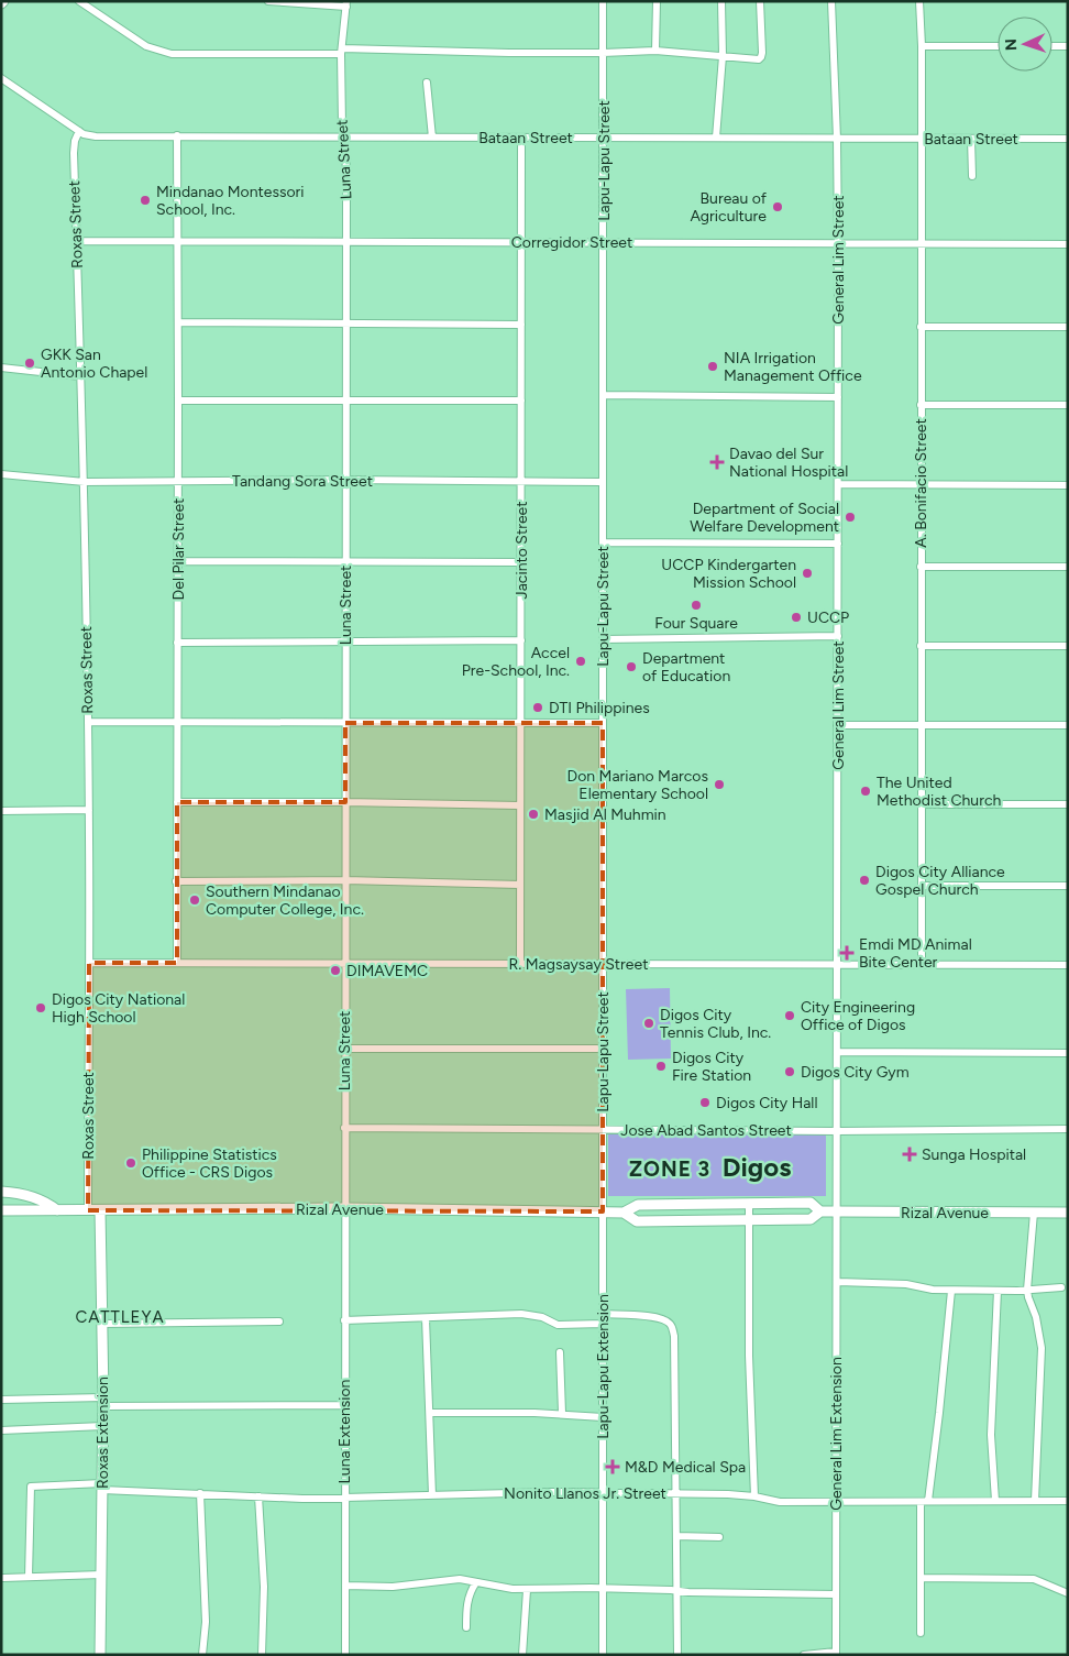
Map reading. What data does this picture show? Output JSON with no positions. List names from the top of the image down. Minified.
{"streets":{"main road":["Rizal Avenue","Roxas Extension"],"street":["Bataan Street","Luna Street","Lapu-Lapu Street","Roxas Street","Corregidor Street","General Lim Street","Tandang Sora Street","A. Bonifacio Street","Del Pilar Street","Jacinto Street","R. Magsaysay Street","Jose Abad Santos Street","Lapu-Lapu Extension","Luna Extension","General Lim Extension","Nonito Llanos Jr. Street"]},"crossings":[["Bataan Street","Luna Street"],["Bataan Street","Lapu-Lapu Street"],["Bataan Street","Roxas Street"],["Bataan Street","General Lim Street"],["Bataan Street","A. Bonifacio Street"],["Bataan Street","Del Pilar Street"],["Bataan Street","Jacinto Street"],["Luna Street","Corregidor Street"],["Luna Street","Tandang Sora Street"],["Luna Street","R. Magsaysay Street"],["Luna Street","Jose Abad Santos Street"],["Luna Street","Rizal Avenue"],["Luna Street","Luna Extension"],["Lapu-Lapu Street","Corregidor Street"],["Lapu-Lapu Street","Tandang Sora Street"],["Lapu-Lapu Street","R. Magsaysay Street"],["Lapu-Lapu Street","Jose Abad Santos Street"],["Lapu-Lapu Street","Rizal Avenue"],["Lapu-Lapu Street","Lapu-Lapu Extension"],["Roxas Street","Corregidor Street"],["Roxas Street","Tandang Sora Street"],["Roxas Street","R. Magsaysay Street"],["Roxas Street","Rizal Avenue"],["Corregidor Street","General Lim Street"],["Corregidor Street","A. Bonifacio Street"],["Corregidor Street","Del Pilar Street"],["Corregidor Street","Jacinto Street"],["General Lim Street","R. Magsaysay Street"],["General Lim Street","Jose Abad Santos Street"],["General Lim Street","Rizal Avenue"],["General Lim Street","General Lim Extension"],["Tandang Sora Street","Del Pilar Street"],["Tandang Sora Street","Jacinto Street"],["A. Bonifacio Street","R. Magsaysay Street"],["Del Pilar Street","R. Magsaysay Street"],["Jacinto Street","R. Magsaysay Street"],["Rizal Avenue","Lapu-Lapu Extension"],["Rizal Avenue","Luna Extension"],["Rizal Avenue","Roxas Extension"],["Rizal Avenue","General Lim Extension"],["Lapu-Lapu Extension","Nonito Llanos Jr. Street"],["Luna Extension","Nonito Llanos Jr. Street"],["Roxas Extension","Nonito Llanos Jr. Street"],["General Lim Extension","Nonito Llanos Jr. Street"]],"districts":["Digos","ZONE 3","CATTLEYA"],"places":{"other":["Mindanao Montessori School, Inc.","Bureau of Agriculture","GKK San Antonio Chapel","NIA Irrigation Management Office","Department of Social Welfare Development","UCCP Kindergarten Mission School","Four Square","UCCP","Accel Pre-School, Inc.","Department of Education","DTI Philippines","Don Mariano Marcos Elementary School","The United Methodist Church","Masjid Al Muhmin","Digos City Alliance Gospel Church","Southern Mindanao Computer College, Inc.","DIMAVEMC","Digos City National High School","City Engineering Office of Digos","Digos City Tennis Club, Inc.","Digos City Fire Station","Digos City Gym","Digos City Hall","Philippine Statistics Office - CRS Digos"],"health":["Davao del Sur National Hospital","Emdi MD Animal Bite Center","Sunga Hospital","M&D Medical Spa"]},"north":"left"}
